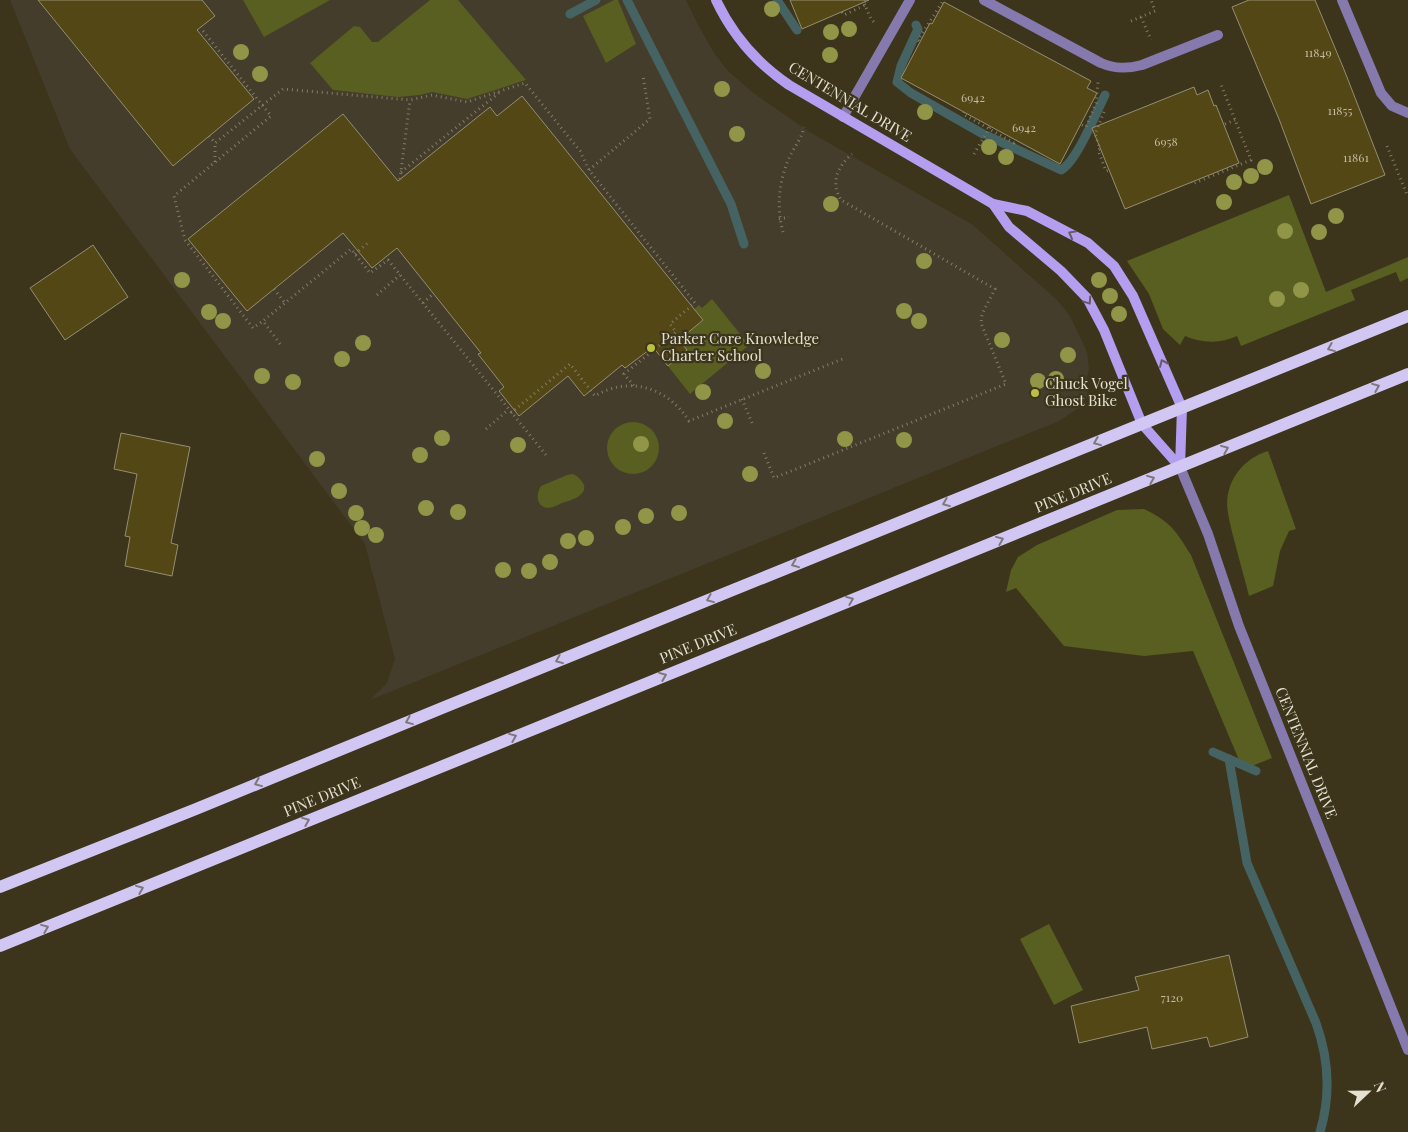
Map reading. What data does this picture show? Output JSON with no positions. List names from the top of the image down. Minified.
{"streets":{"main road":["PINE DRIVE"],"street":["CENTENNIAL DRIVE"]},"crossings":[["CENTENNIAL DRIVE","PINE DRIVE"]],"places":["Parker Core Knowledge Charter School","Chuck Vogel Ghost Bike"],"house_numbers":["11849","6942","11855","6942","6958","11861","7120"],"north":"right"}
